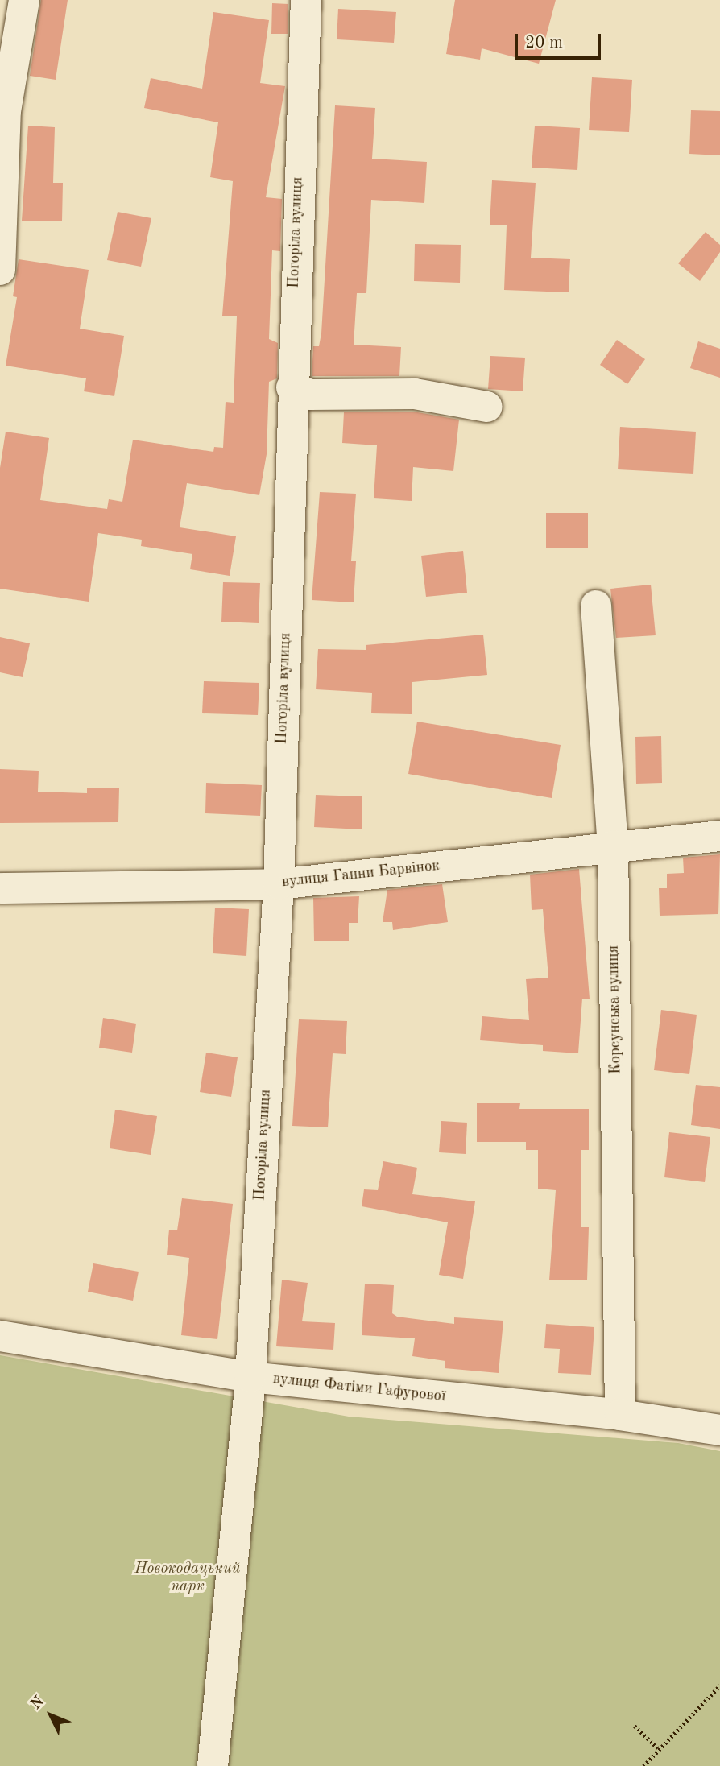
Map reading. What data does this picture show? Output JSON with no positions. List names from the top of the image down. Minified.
{"streets":{"street":["Погоріла вулиця","вулиця Ганни Барвінок","Корсунська вулиця","вулиця Фатіми Гафурової"]},"crossings":[["Погоріла вулиця","вулиця Ганни Барвінок"],["Погоріла вулиця","вулиця Фатіми Гафурової"],["вулиця Ганни Барвінок","Корсунська вулиця"],["Корсунська вулиця","вулиця Фатіми Гафурової"]],"parks":["Новокодацький парк"],"scale_bar":"20 m","north":"top left"}
